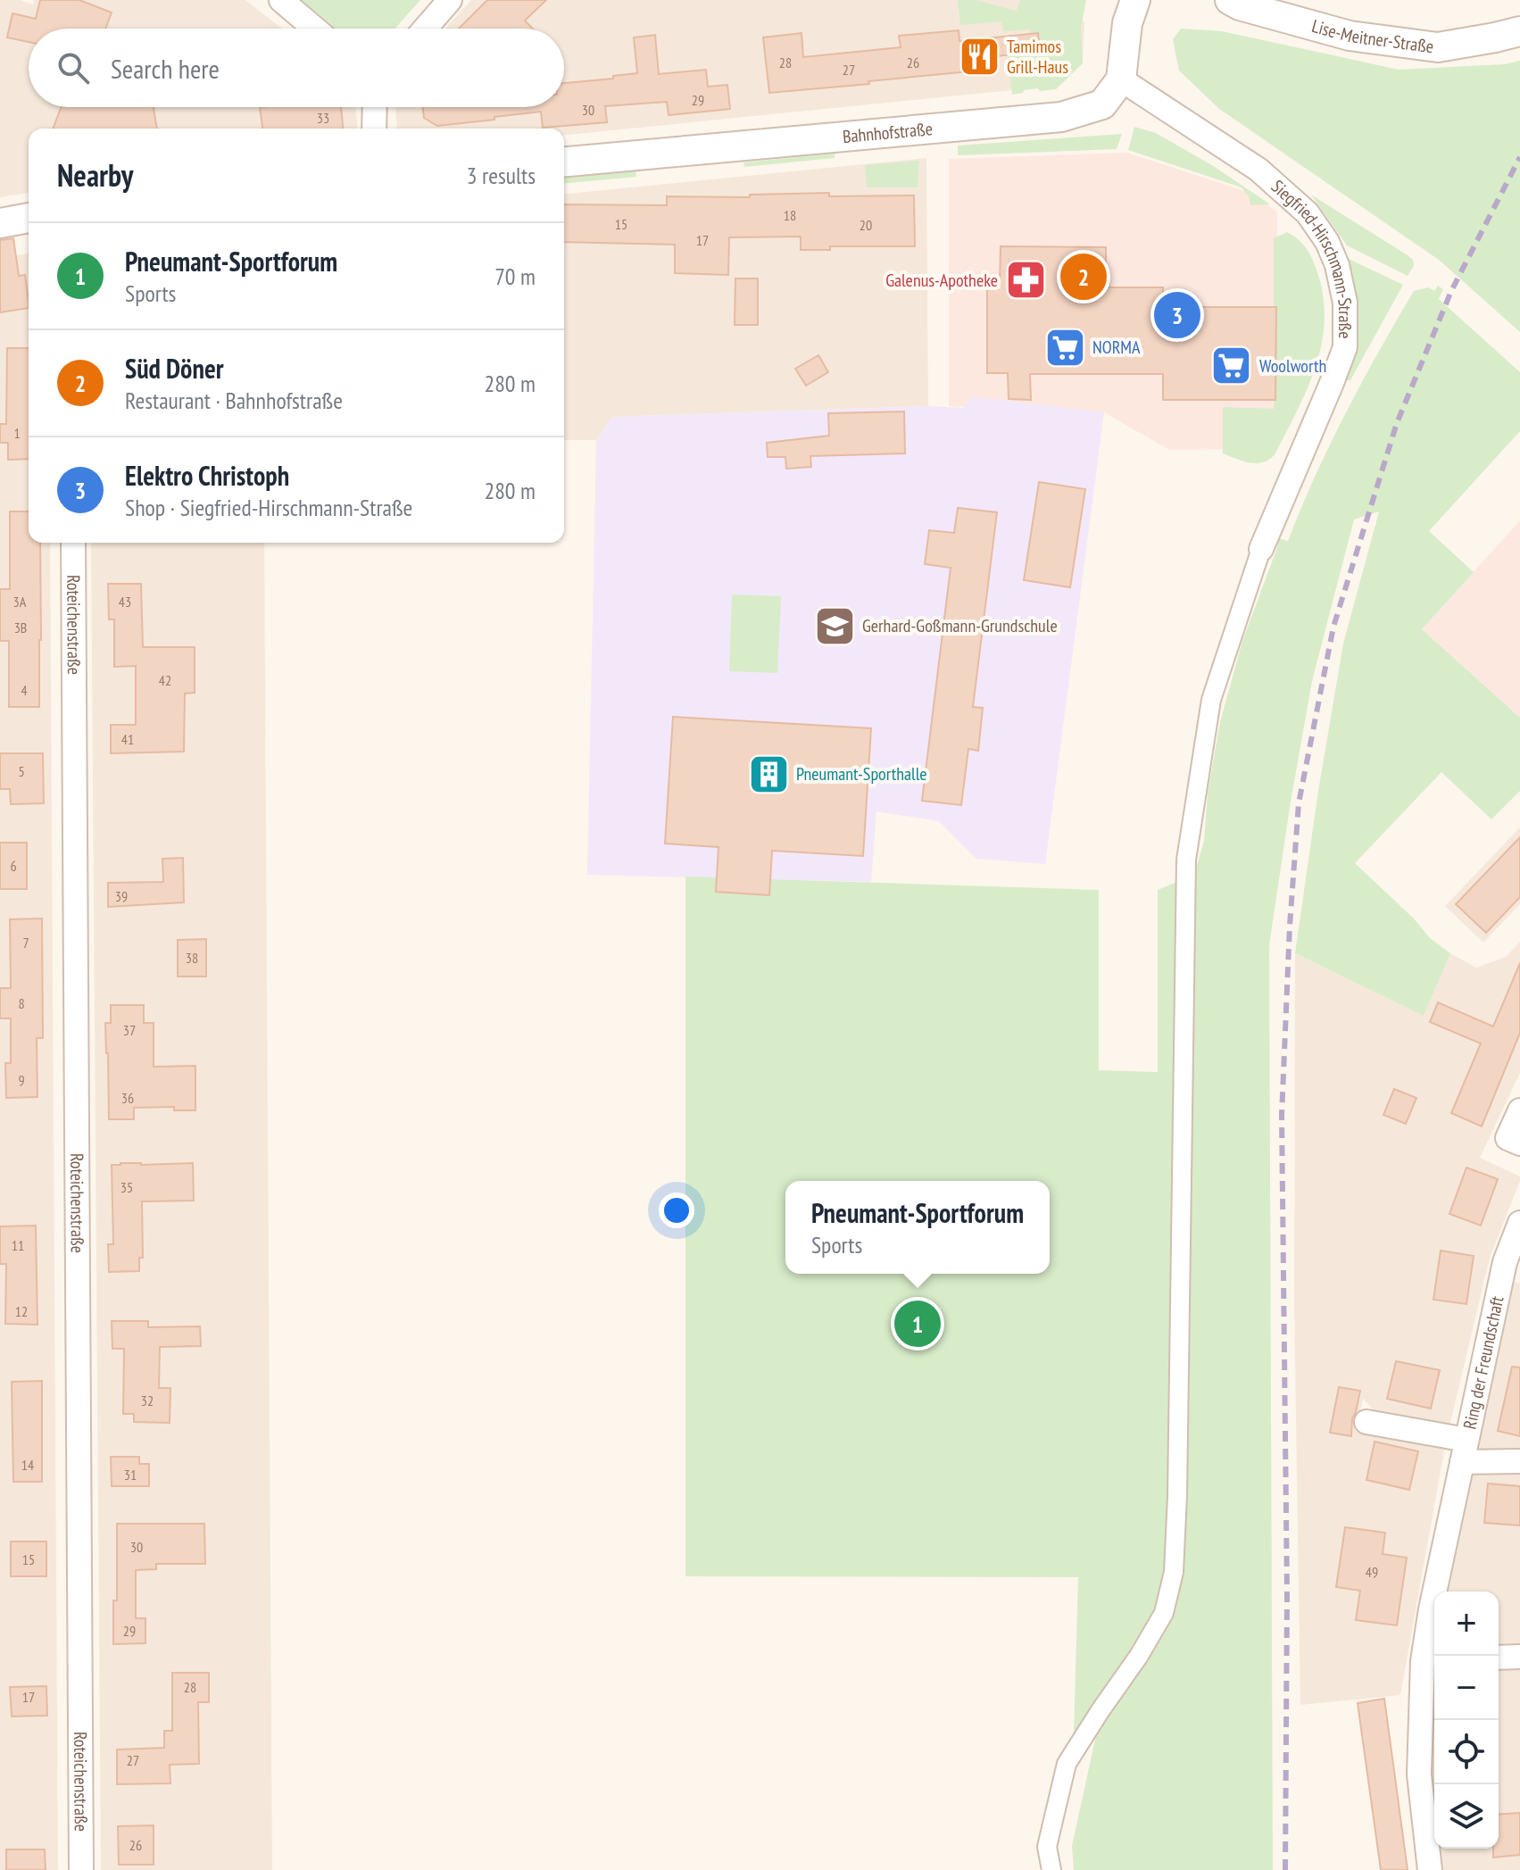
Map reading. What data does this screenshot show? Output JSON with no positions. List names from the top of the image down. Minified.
{"streets":{"street":["Lise-Meitner-Straße","Bahnhofstraße","Siegfried-Hirschmann-Straße","Roteichenstraße","Ring der Freundschaft"]},"crossings":[["Bahnhofstraße","Siegfried-Hirschmann-Straße"]],"places":{"restaurant":["Tamimos Grill-Haus"],"pharmacy":["Galenus-Apotheke"],"supermarket":["NORMA","Woolworth"],"school or university":["Gerhard-Goßmann-Grundschule"],"building":["Pneumant-Sporthalle"]},"house_numbers":["28","26","27","29","30","33","18","15","20","17","1","3A","43","3B","42","4","41","5","6","39","7","38","8","37","9","36","35","11","12","32","14","31","30","15","49","29","28","17","27","26"],"page":{"search":"Search here","heading":["Nearby","3 results"],"list":[{"mark":"1","name":"Pneumant-Sportforum","note":"Sports","value":"70 m"},{"mark":"2","name":"Süd Döner","note":"Restaurant · Bahnhofstraße","value":"280 m"},{"mark":"3","name":"Elektro Christoph","note":"Shop · Siegfried-Hirschmann-Straße","value":"280 m"}],"pins":["2","3","1"],"popup":["Pneumant-Sportforum","Sports"],"map_buttons":["+","−"]}}
